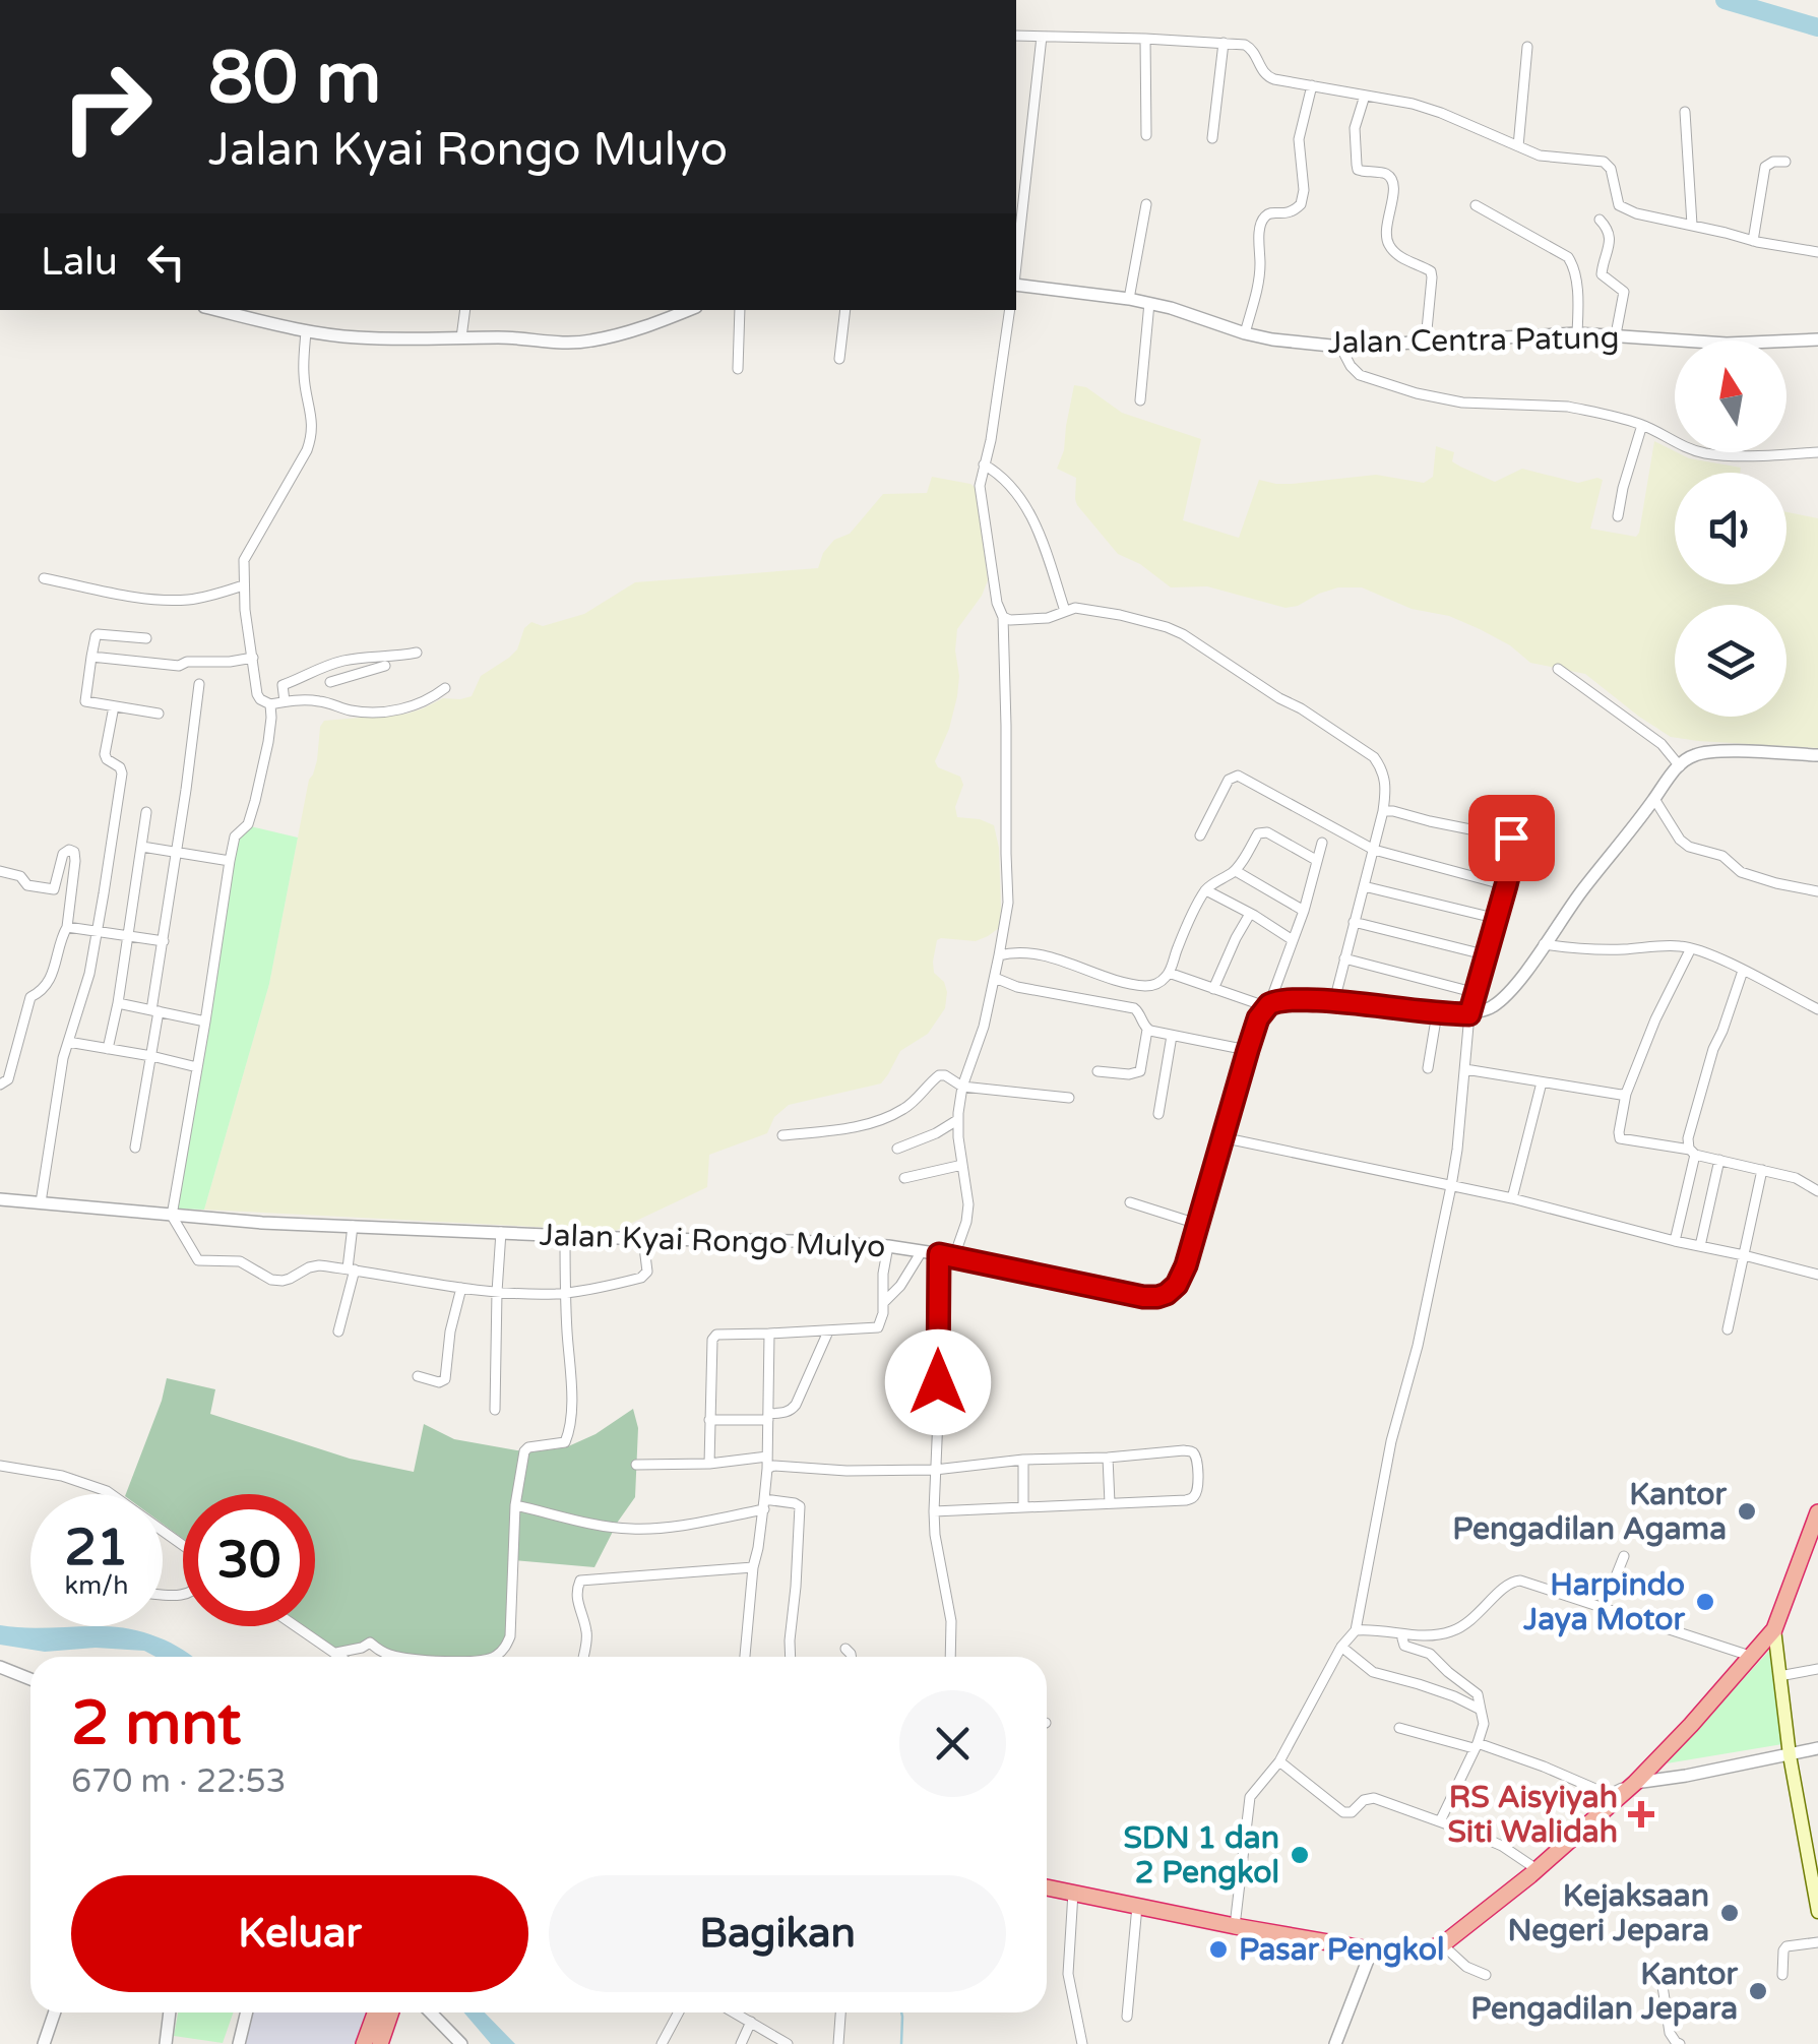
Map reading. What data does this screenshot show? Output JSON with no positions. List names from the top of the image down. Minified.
{"streets":{"street":["Jalan Centra Patung","Jalan Kyai Rongo Mulyo"]},"places":{"other":["Kantor Pengadilan Agama","Harpindo Jaya Motor","SDN 1 dan 2 Pengkol","Kejaksaan Negeri Jepara","Pasar Pengkol","Kantor Pengadilan Jepara"],"health":["RS Aisyiyah Siti Walidah"]},"north":"top","page":{"turn":["80 m","Jalan Kyai Rongo Mulyo"],"then":"Lalu","speed":"21 km/h","limit":"30","heading":["2 mnt","670 m · 22:53"],"buttons":["Keluar","Bagikan"]}}
